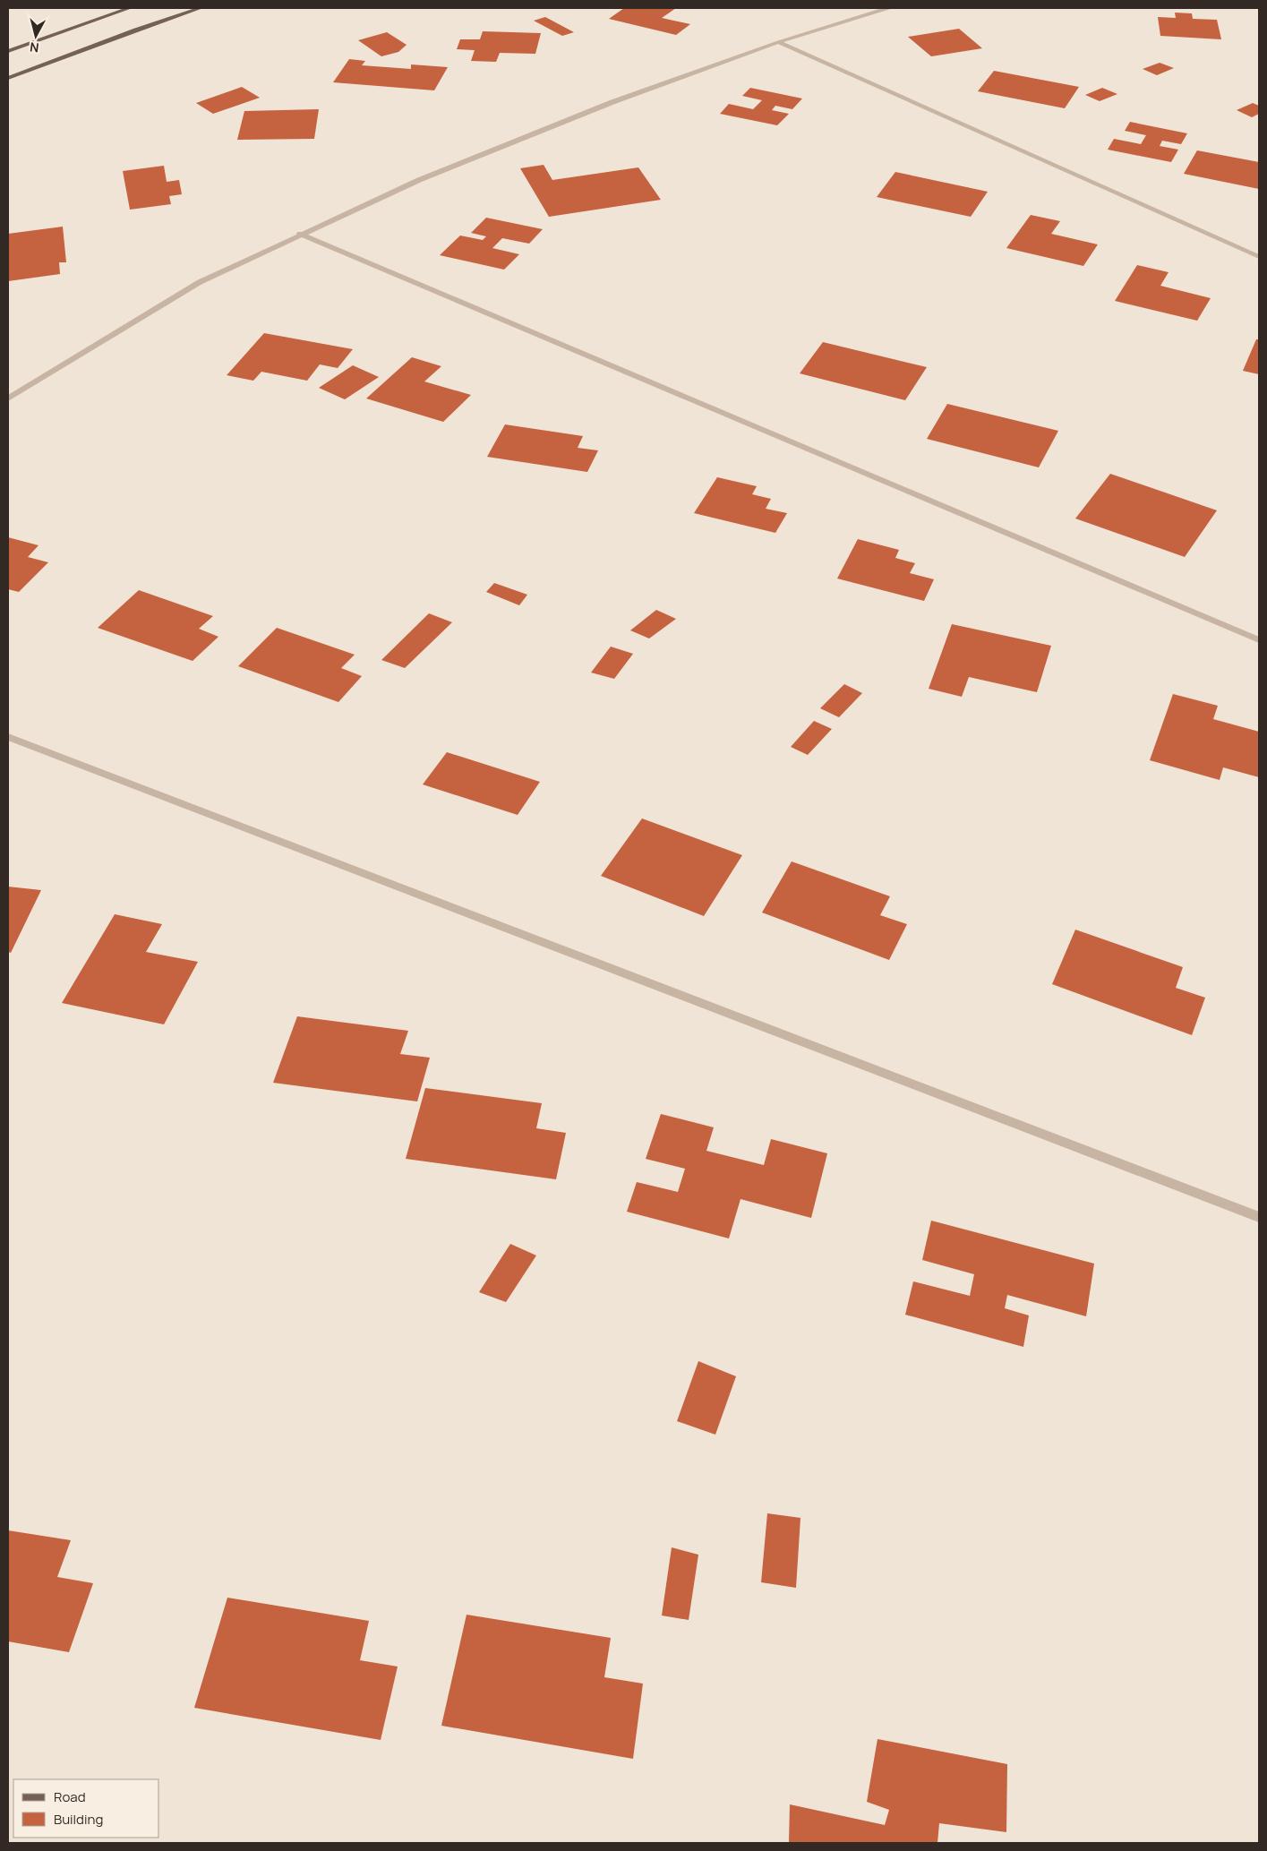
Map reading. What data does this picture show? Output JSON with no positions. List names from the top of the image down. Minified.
{"legend":["Road","Building"],"north":"bottom"}
